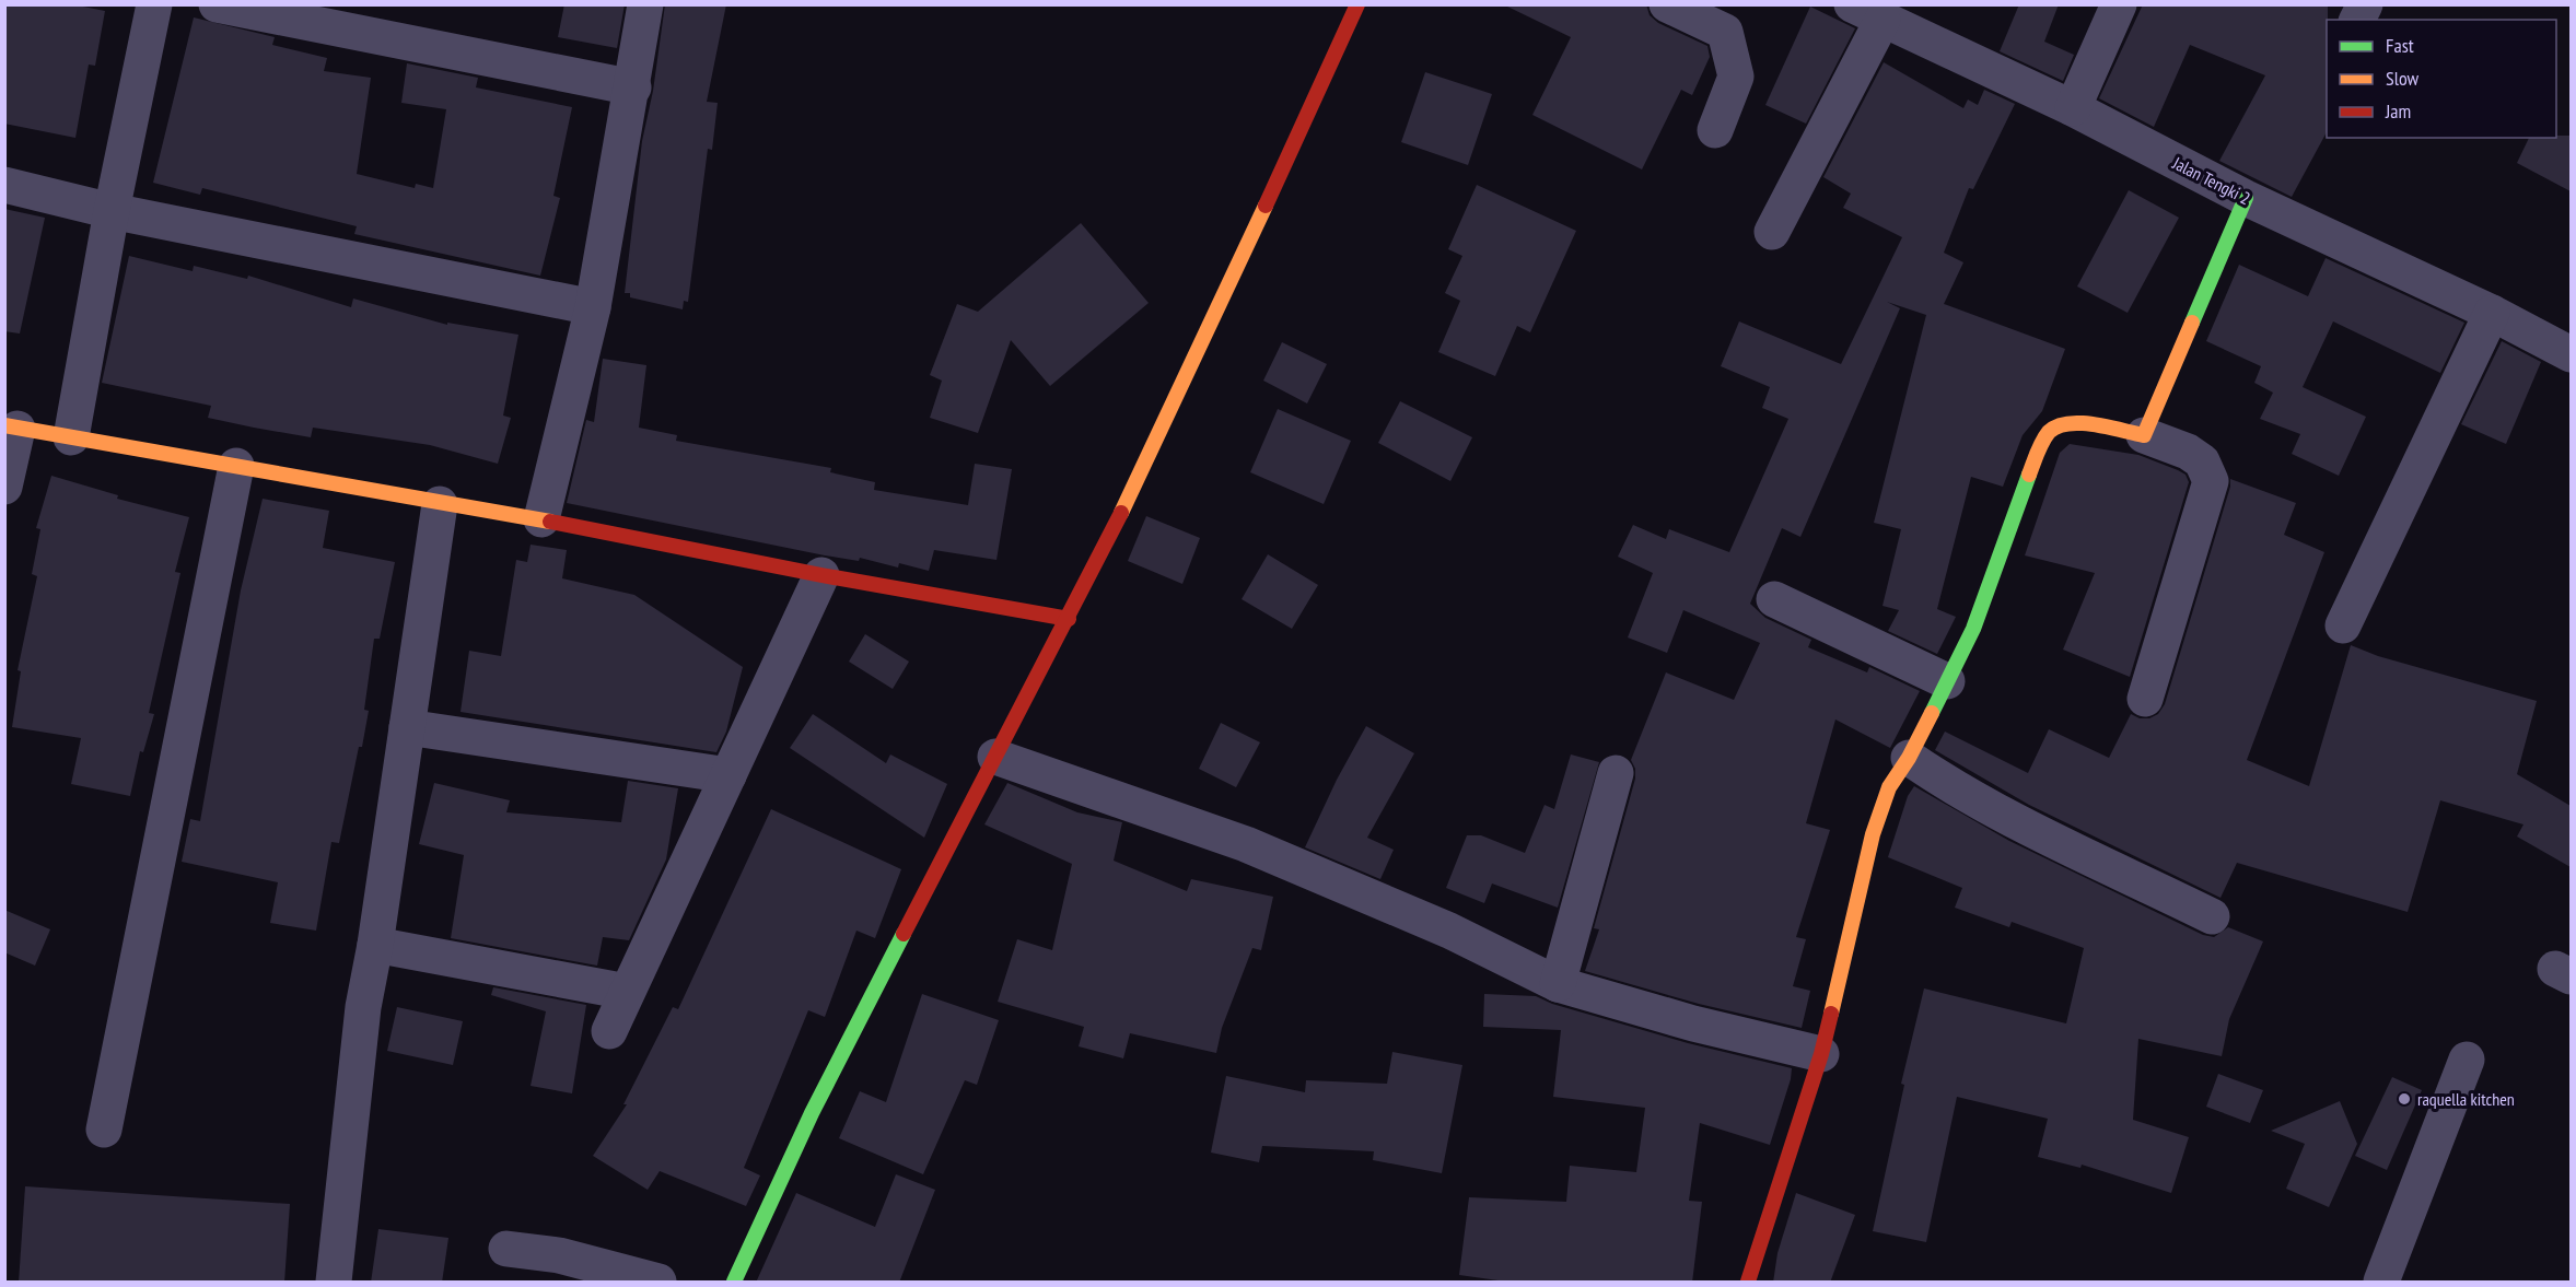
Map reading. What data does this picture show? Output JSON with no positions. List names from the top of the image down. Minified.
{"streets":{"street":["Jalan Tengki 2"]},"places":["raquella kitchen"],"legend":["Fast","Slow","Jam"]}
